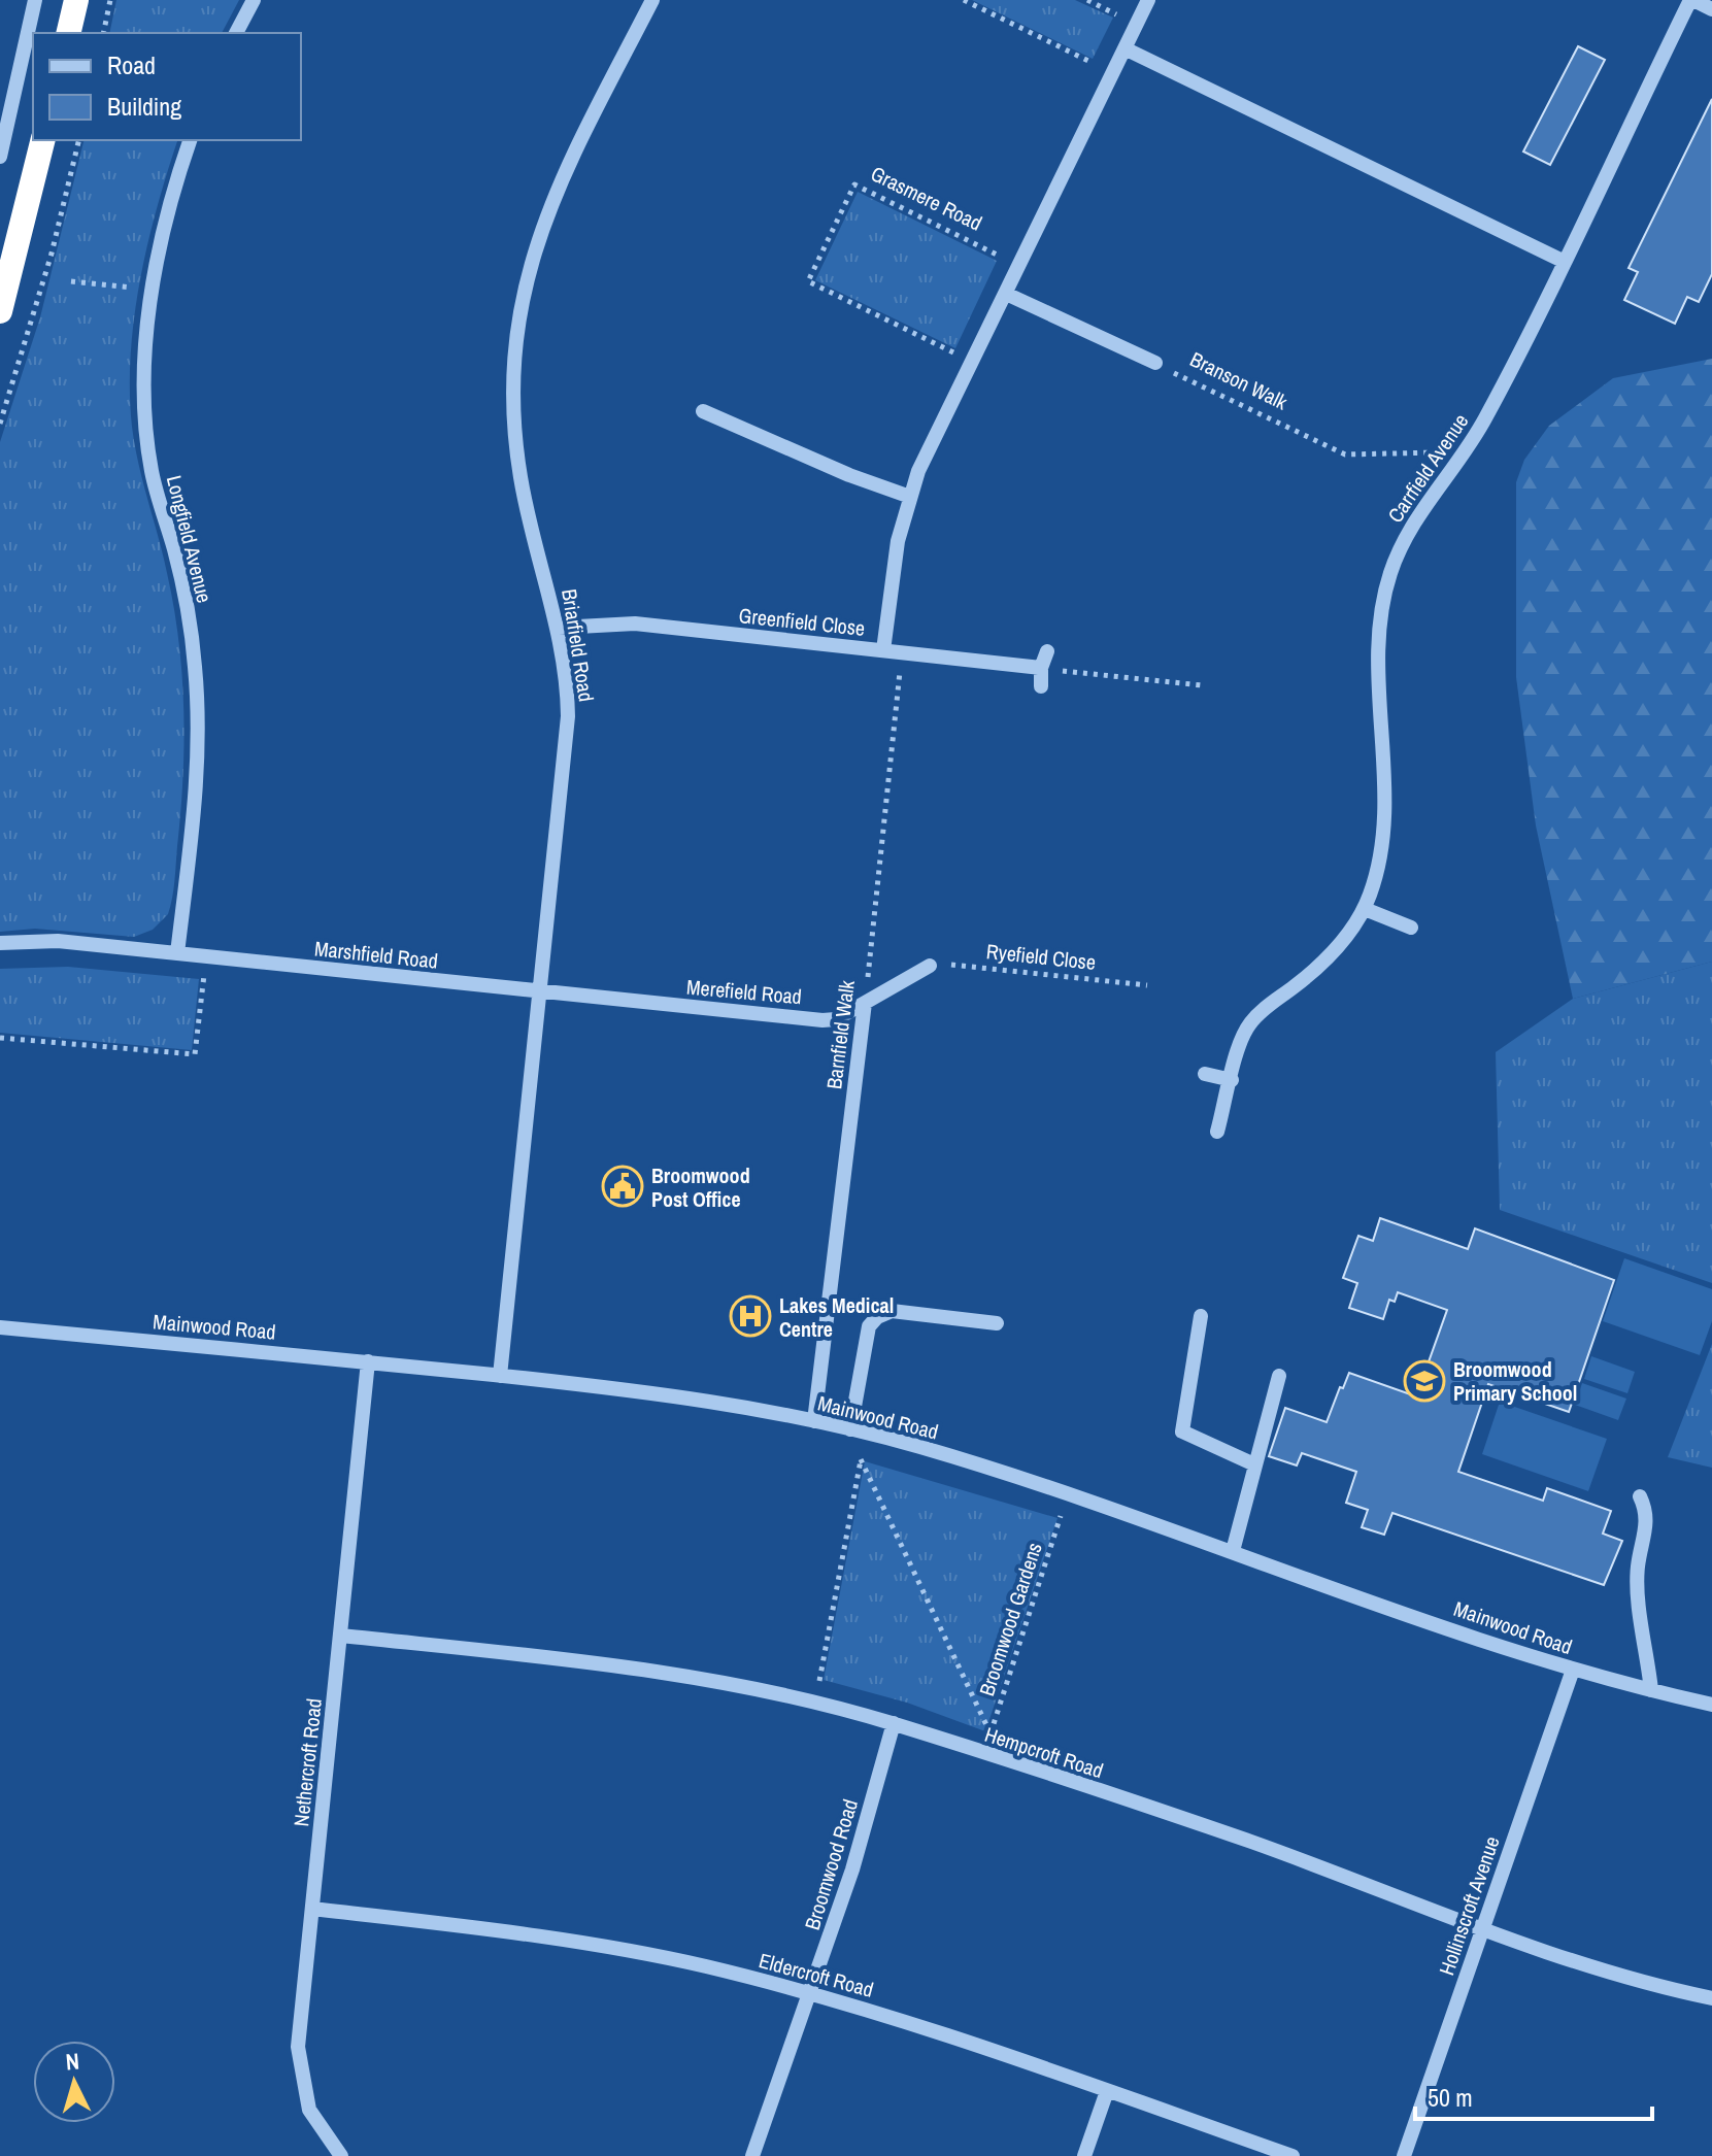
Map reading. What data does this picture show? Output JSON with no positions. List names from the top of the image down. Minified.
{"streets":{"street":["Carrfield Avenue","Longfield Avenue","Greenfield Close","Briarfield Road","Marshfield Road","Merefield Road","Barnfield Walk","Mainwood Road","Hempcroft Road","Nethercroft Road","Broomwood Road","Hollinscroft Avenue","Eldercroft Road"],"path":["Grasmere Road","Branson Walk","Ryefield Close","Broomwood Gardens"]},"crossings":[["Branson Walk","Carrfield Avenue"],["Longfield Avenue","Marshfield Road"],["Greenfield Close","Briarfield Road"],["Greenfield Close","Barnfield Walk"],["Briarfield Road","Marshfield Road"],["Briarfield Road","Merefield Road"],["Briarfield Road","Mainwood Road"],["Marshfield Road","Merefield Road"],["Ryefield Close","Merefield Road"],["Merefield Road","Barnfield Walk"],["Barnfield Walk","Mainwood Road"],["Mainwood Road","Broomwood Gardens"],["Mainwood Road","Nethercroft Road"],["Mainwood Road","Hollinscroft Avenue"],["Broomwood Gardens","Hempcroft Road"],["Hempcroft Road","Nethercroft Road"],["Hempcroft Road","Broomwood Road"],["Hempcroft Road","Hollinscroft Avenue"],["Nethercroft Road","Eldercroft Road"],["Broomwood Road","Eldercroft Road"]],"places":{"public building":["Broomwood Post Office"],"hospital":["Lakes Medical Centre"],"school or university":["Broomwood Primary School"]},"legend":["Road","Building"],"scale_bar":"50 m","north":"top"}
